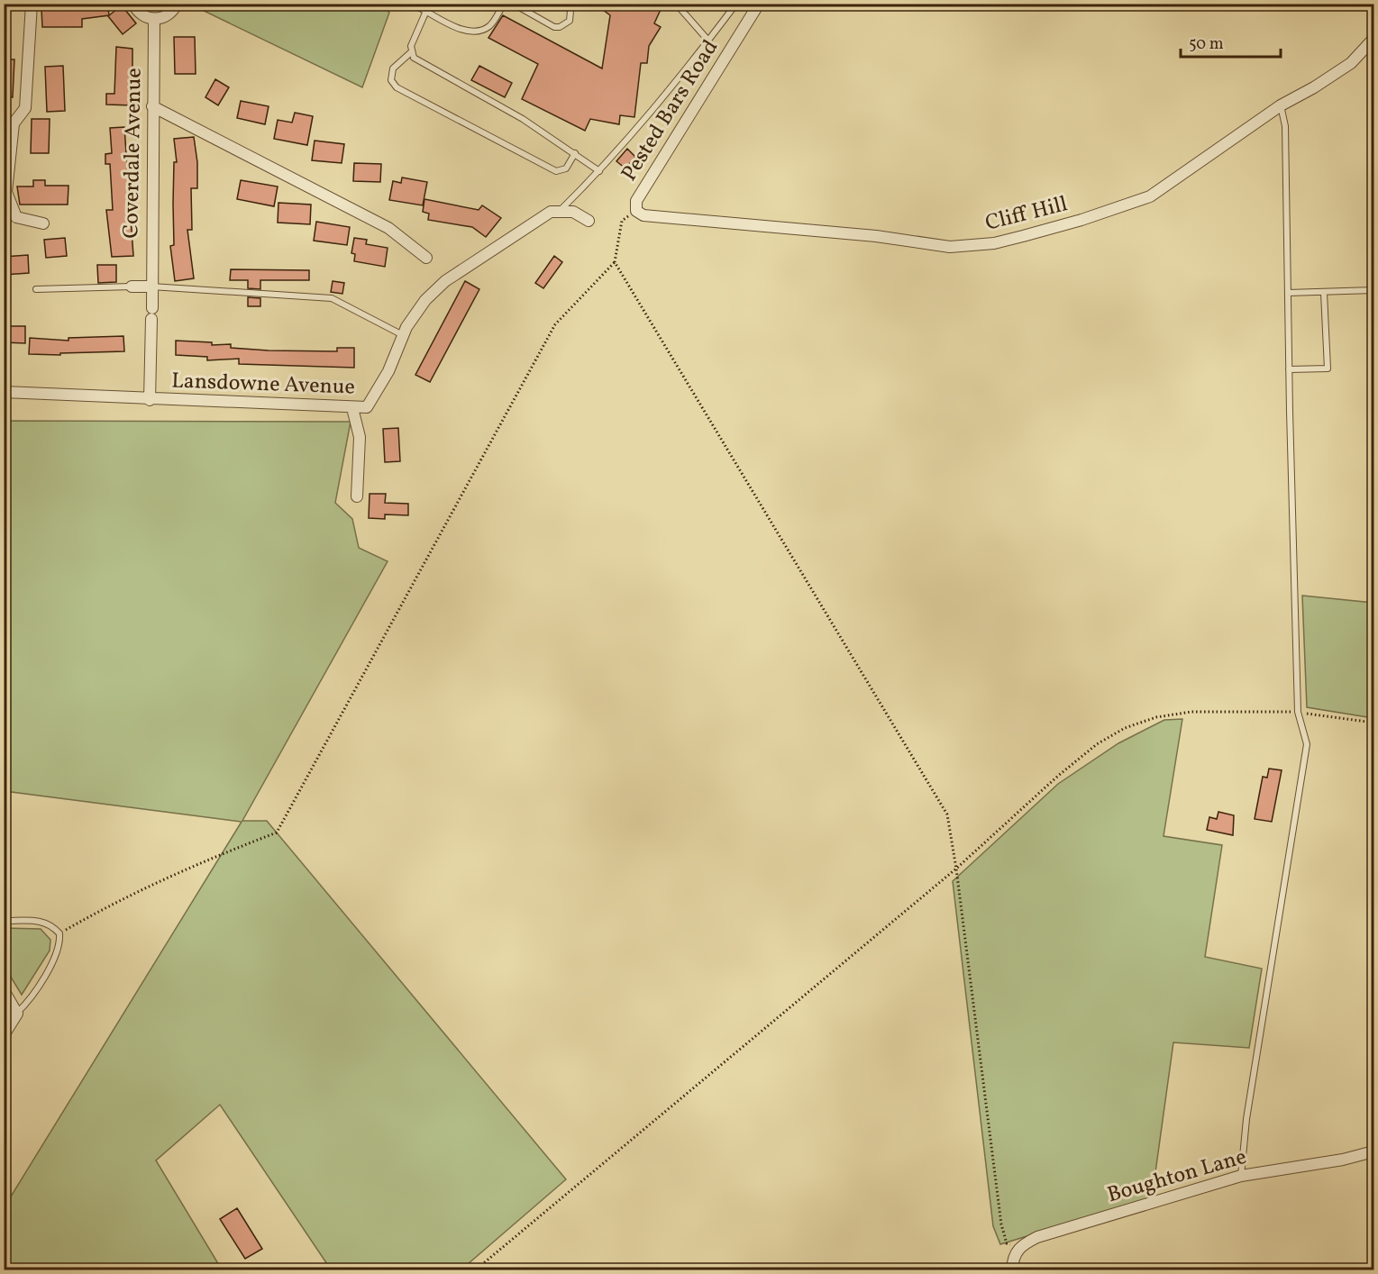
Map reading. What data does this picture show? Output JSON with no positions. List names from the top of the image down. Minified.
{"streets":{"street":["Pested Bars Road","Coverdale Avenue","Cliff Hill","Lansdowne Avenue","Boughton Lane"]},"crossings":[["Pested Bars Road","Cliff Hill"],["Coverdale Avenue","Lansdowne Avenue"]],"scale_bar":"50 m"}
